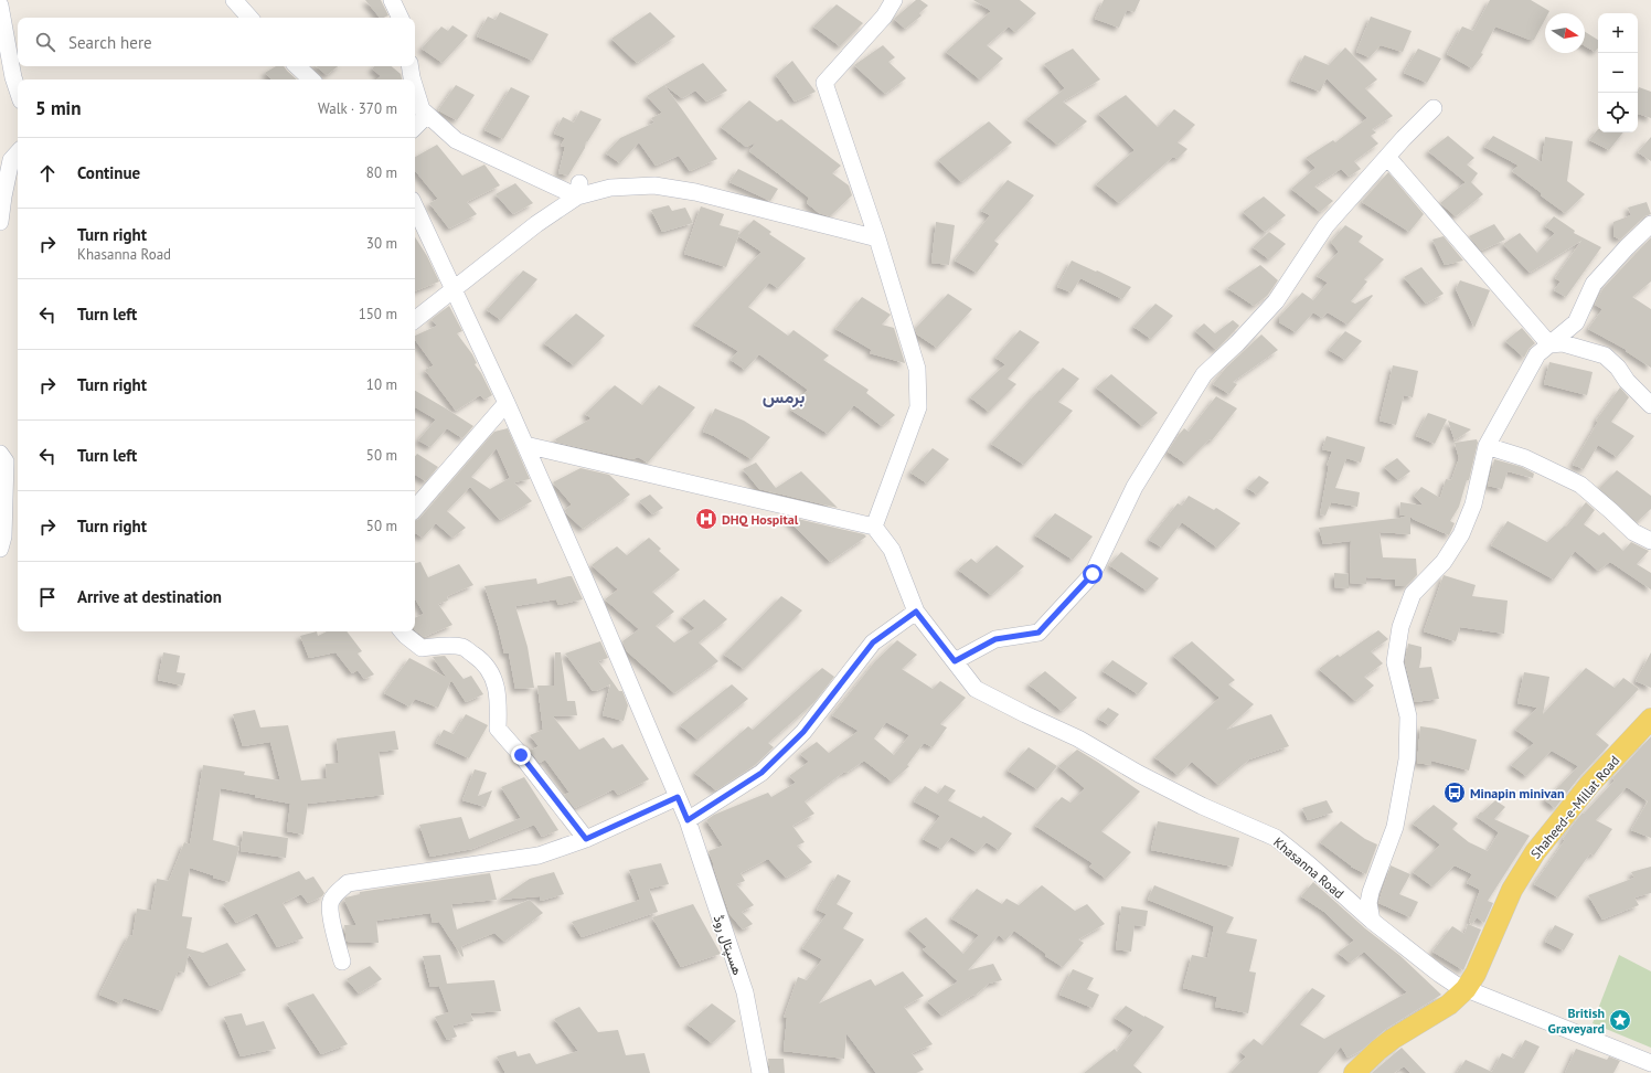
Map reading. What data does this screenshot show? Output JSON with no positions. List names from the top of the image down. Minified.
{"streets":{"main road":["Shaheed-e-Millat Road"],"street":["Khasanna Road","ھسپتال روڈ"]},"crossings":[["Shaheed-e-Millat Road","Khasanna Road"]],"districts":["برمس"],"places":{"hospital":["DHQ Hospital"],"bus stop":["Minapin minivan"],"place":["British Graveyard"]},"north":"right","page":{"map_buttons":["+","−"],"search":"Search here","heading":["5 min","Walk · 370 m"],"list":[["Continue","80 m"],["Turn right","Khasanna Road","30 m"],["Turn left","150 m"],["Turn right","10 m"],["Turn left","50 m"],["Turn right","50 m"],"Arrive at destination"]}}
